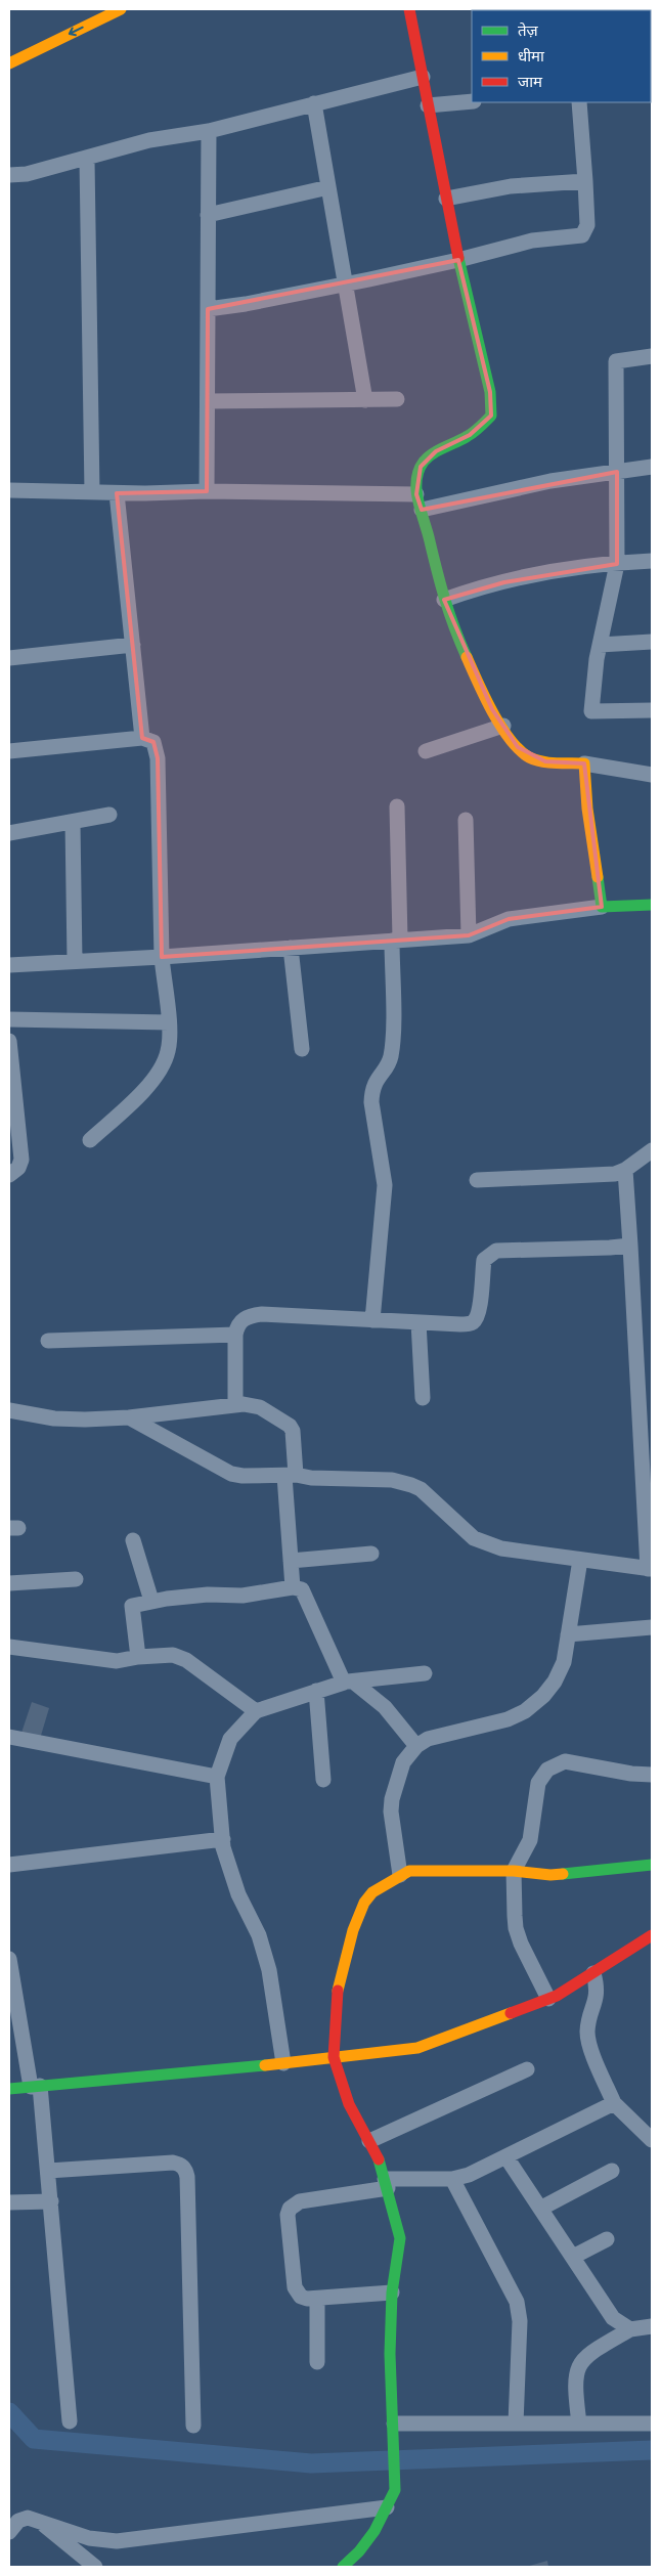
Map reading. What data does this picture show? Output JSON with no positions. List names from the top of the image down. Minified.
{"legend":["तेज़","धीमा","जाम"]}
